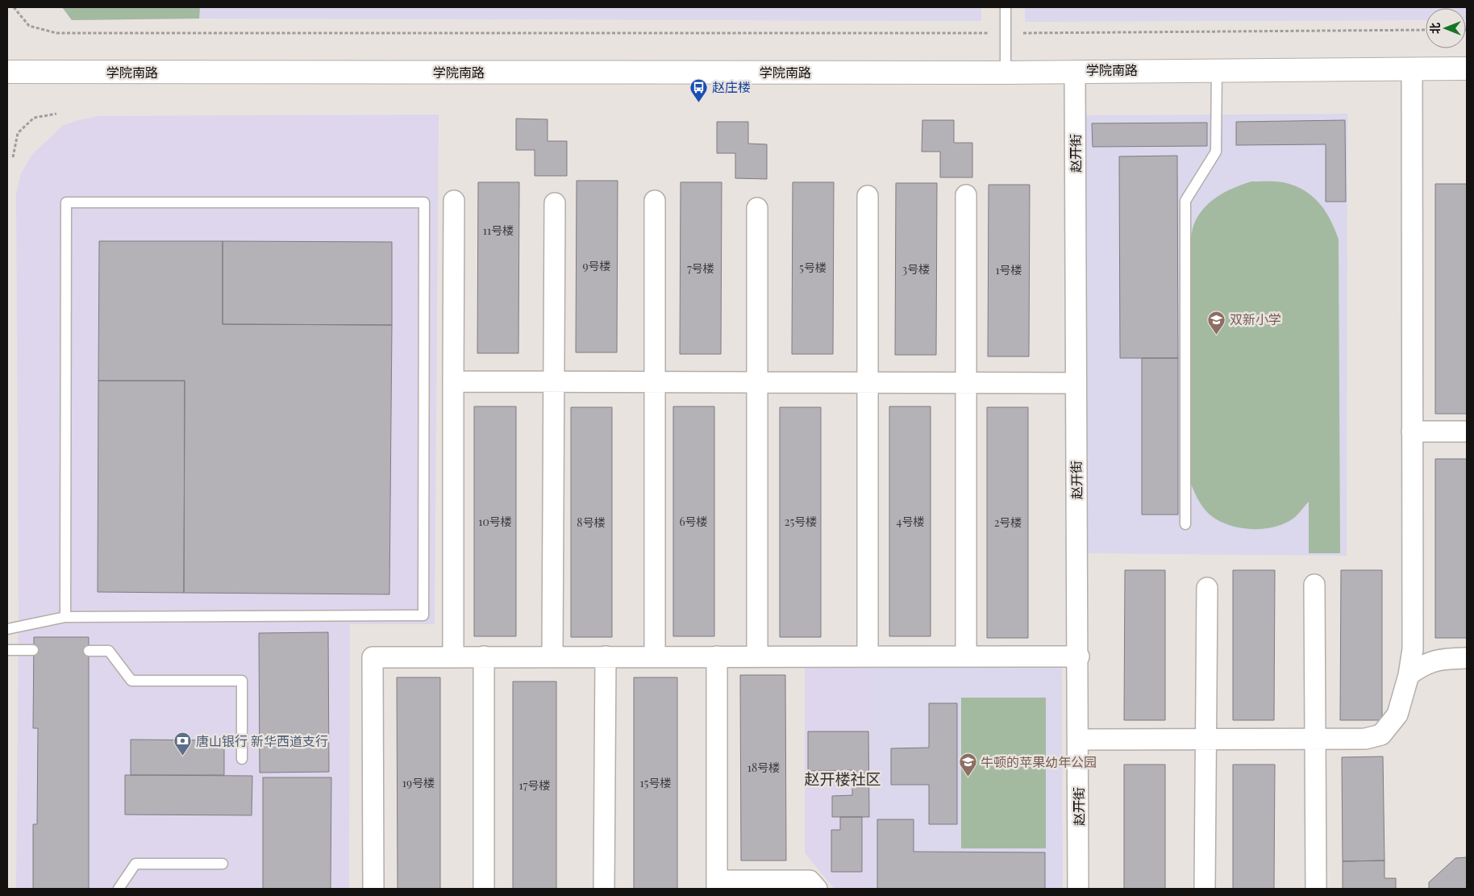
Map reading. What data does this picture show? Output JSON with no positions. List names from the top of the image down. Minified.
{"streets":{"main road":["学院南路"],"street":["赵开街"]},"crossings":[["学院南路","赵开街"]],"districts":["赵开楼社区"],"places":{"bus stop":["赵庄楼"],"school or university":["双新小学","牛顿的苹果幼年公园"],"bank":["唐山银行 新华西道支行"]},"house_numbers":["11号楼","9号楼","5号楼","7号楼","3号楼","1号楼","10号楼","6号楼","25号楼","4号楼","8号楼","2号楼","18号楼","19号楼","15号楼","17号楼"],"north":"left"}
